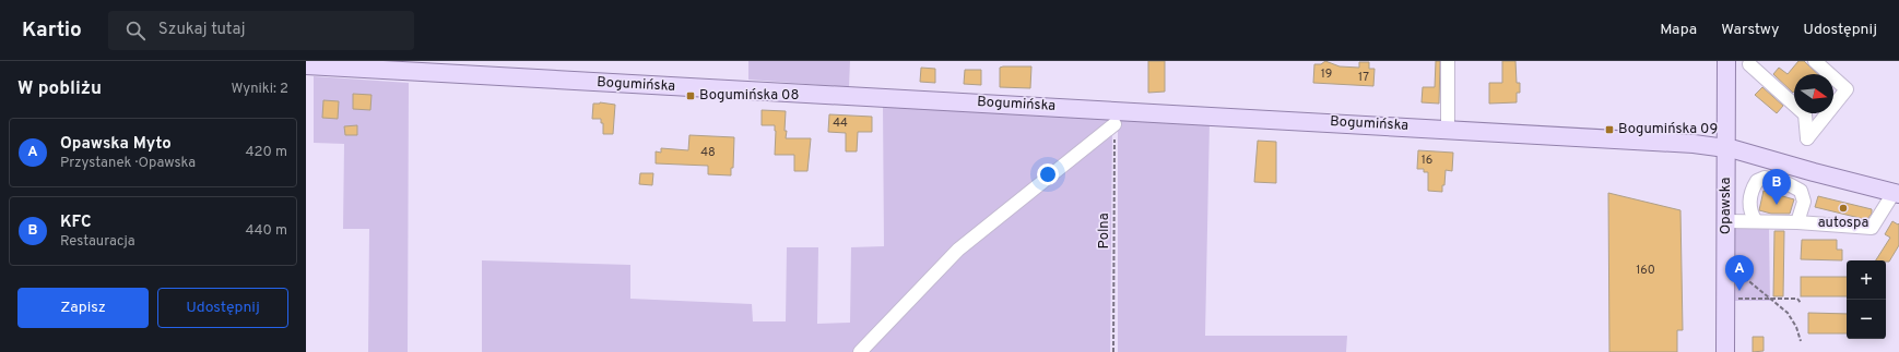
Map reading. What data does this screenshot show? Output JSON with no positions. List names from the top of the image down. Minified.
{"streets":{"main road":["Bogumińska","Opawska"],"path":["Polna"]},"crossings":[["Bogumińska","Opawska"]],"places":{"transit":["Bogumińska 08","Bogumińska 09"],"other":["autospa"]},"house_numbers":["19","17","44","48","16","160"],"north":"right","page":{"header":"Kartio","search":"Szukaj tutaj","nav":["Mapa","Warstwy","Udostępnij"],"heading":["W pobliżu","Wyniki: 2"],"list":[{"mark":"A","name":"Opawska Myto","note":"Przystanek · Opawska","value":"420 m"},{"mark":"B","name":"KFC","note":"Restauracja","value":"440 m"}],"pins":["B","A"],"map_buttons":["+","−"],"buttons":["Zapisz","Udostępnij"]}}
